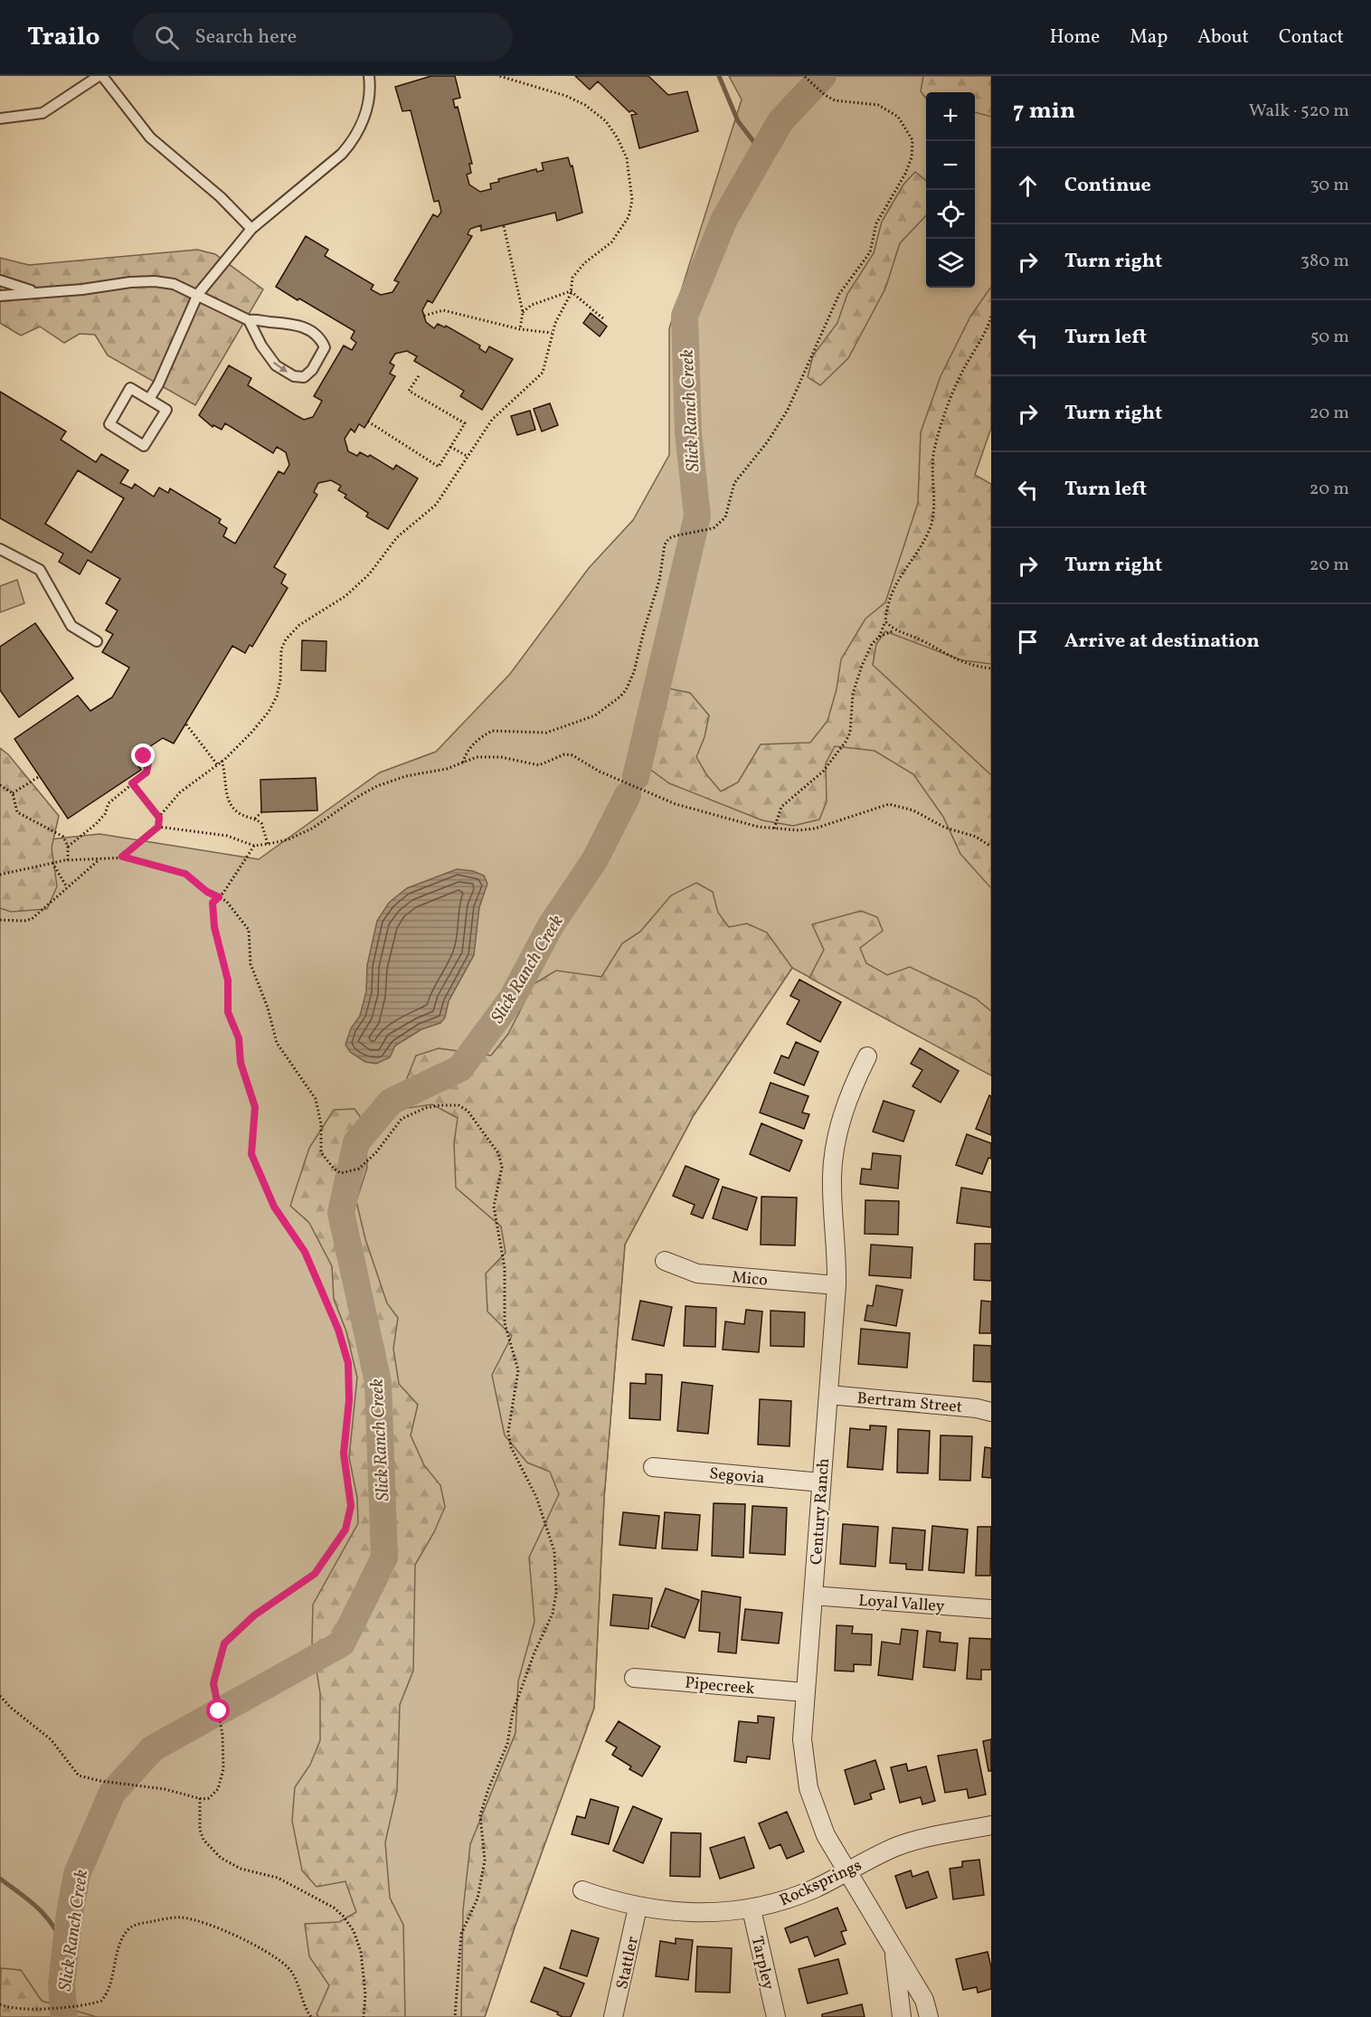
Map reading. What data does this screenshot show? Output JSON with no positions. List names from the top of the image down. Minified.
{"streets":{"street":["Mico","Bertram Street","Segovia","Century Ranch","Loyal Valley","Pipecreek","Rocksprings","Stattler","Tarpley"]},"crossings":[["Mico","Century Ranch"],["Bertram Street","Century Ranch"],["Segovia","Century Ranch"],["Century Ranch","Loyal Valley"],["Century Ranch","Pipecreek"],["Century Ranch","Rocksprings"],["Rocksprings","Stattler"],["Rocksprings","Tarpley"]],"water":["Slick Ranch Creek"],"page":{"header":"Trailo","search":"Search here","nav":["Home","Map","About","Contact"],"heading":["7 min","Walk · 520 m"],"map_buttons":["+","−"],"list":[["Continue","30 m"],["Turn right","380 m"],["Turn left","50 m"],["Turn right","20 m"],["Turn left","20 m"],["Turn right","20 m"],"Arrive at destination"]}}
